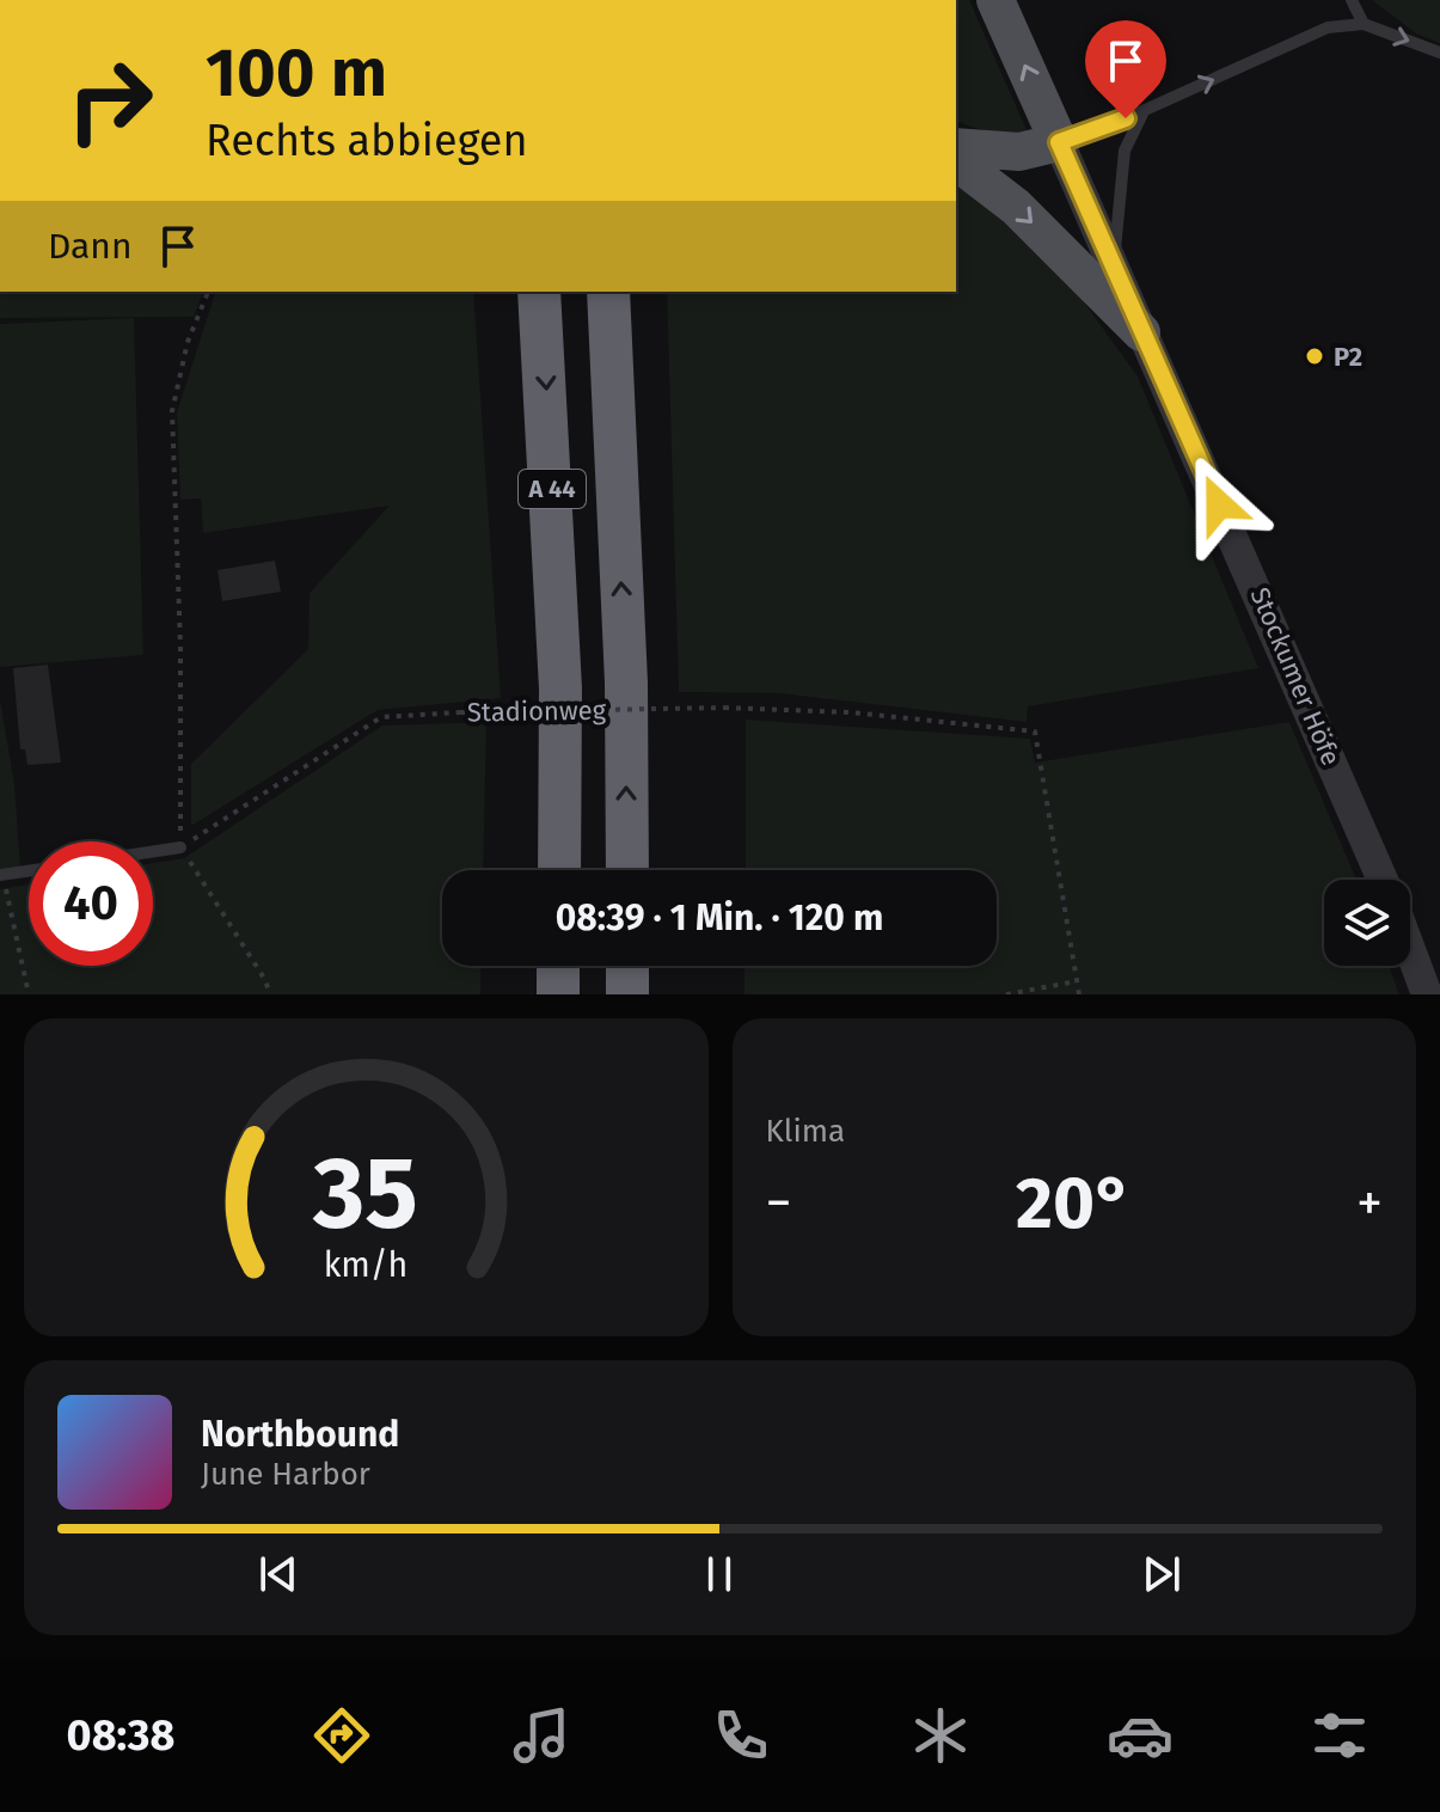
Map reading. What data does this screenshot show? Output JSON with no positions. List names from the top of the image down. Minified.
{"streets":{"highway":["A 44"],"street":["Stockumer Höfe"],"path":["Stadionweg"]},"places":["P2"],"page":{"turn":["100 m","Rechts abbiegen"],"then":"Dann","limit":"40","trip":"08:39 · 1 Min. · 120 m","tile":"Klima","heat":["−","20°","+"],"song":["Northbound","June Harbor"],"tabs":"08:38","gauge":["35","km/h"]}}
